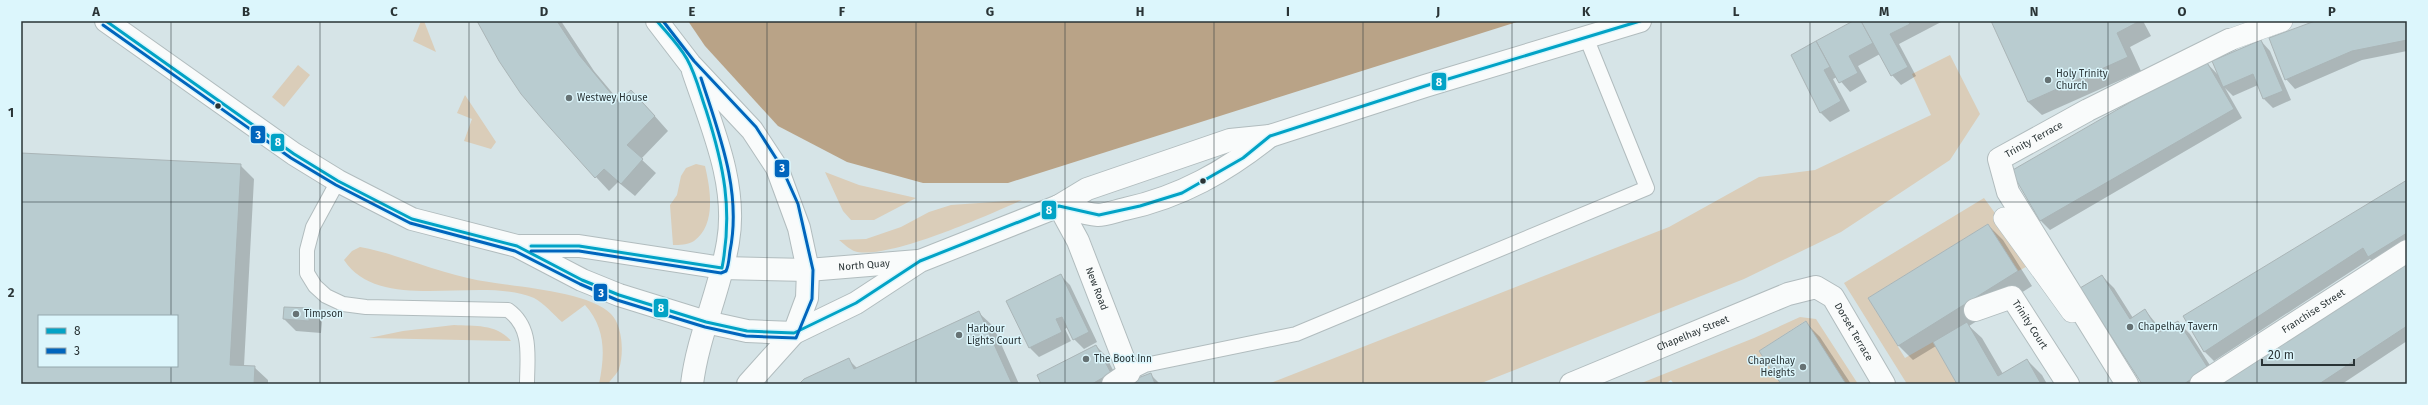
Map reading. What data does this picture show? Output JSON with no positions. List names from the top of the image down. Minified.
{"streets":{"main road":["Trinity Terrace","North Quay","New Road","Franchise Street","Trinity Court","Dorset Terrace","Chapelhay Street"]},"crossings":[["North Quay","New Road"],["Dorset Terrace","Chapelhay Street"]],"places":["Holy Trinity Church","Westwey House","Timpson","Chapelhay Tavern","Harbour Lights Court","The Boot Inn","Chapelhay Heights"],"lines":["transit line 8","transit line 3"],"legend":["8","3"],"scale_bar":"20 m","grid":{"columns":["A","B","C","D","E","F","G","H","I","J","K","L","M","N","O","P"],"rows":["1","2"]}}
